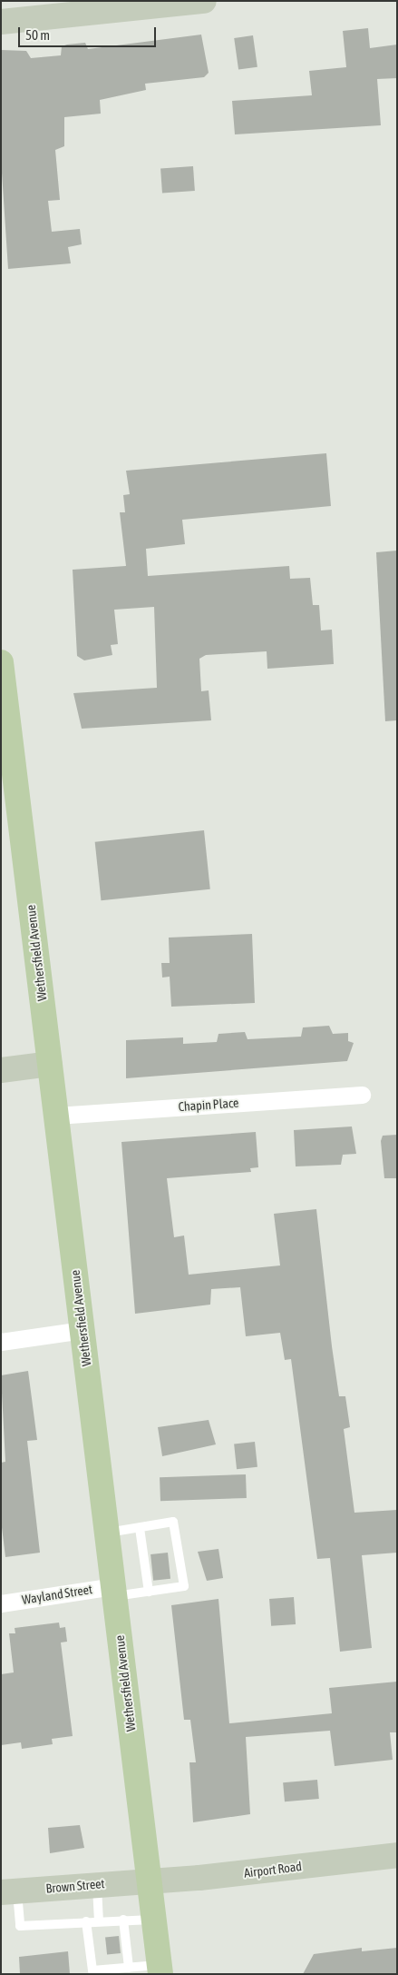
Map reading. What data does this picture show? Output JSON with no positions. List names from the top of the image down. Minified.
{"streets":{"main road":["Wethersfield Avenue","Airport Road","Brown Street"],"street":["Chapin Place","Wayland Street"]},"crossings":[["Wethersfield Avenue","Chapin Place"],["Wethersfield Avenue","Wayland Street"],["Wethersfield Avenue","Airport Road"],["Wethersfield Avenue","Brown Street"],["Airport Road","Brown Street"]],"scale_bar":"50 m"}
